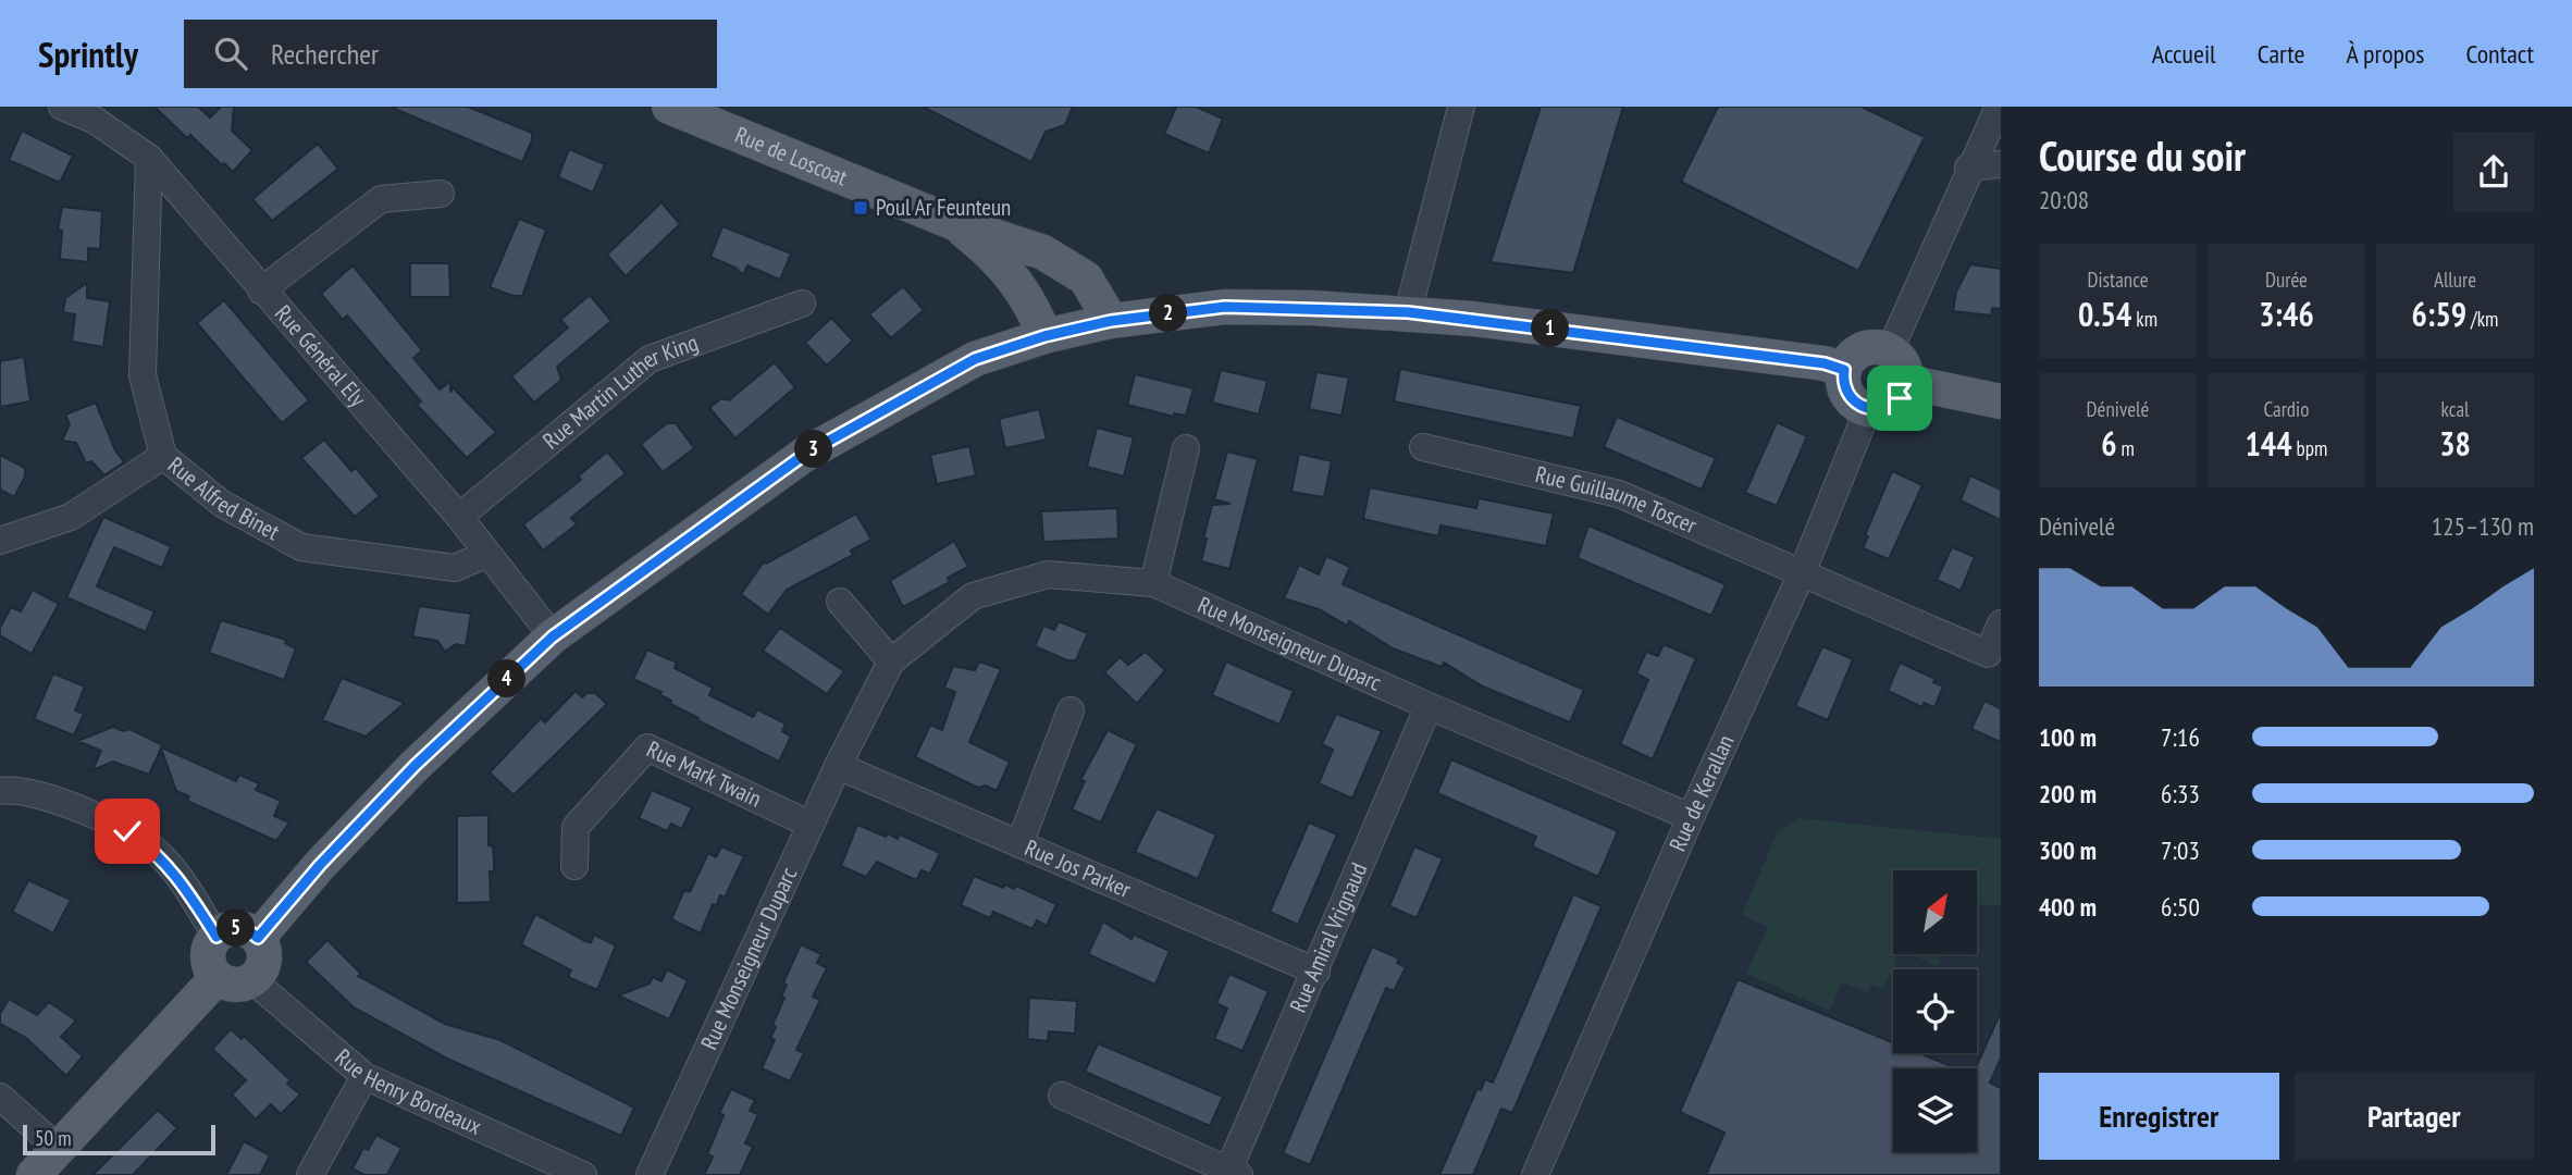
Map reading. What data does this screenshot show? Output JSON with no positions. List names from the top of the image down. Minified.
{"streets":{"main road":["Rue de Loscoat"],"street":["Rue Général Ely","Rue Martin Luther King","Rue Alfred Binet","Rue Guillaume Toscer","Rue Monseigneur Duparc","Rue Mark Twain","Rue de Kerallan","Rue Jos Parker","Rue Amiral Vrignaud","Rue Henry Bordeaux"]},"crossings":[["Rue Général Ely","Rue Martin Luther King"],["Rue Général Ely","Rue Alfred Binet"],["Rue Guillaume Toscer","Rue de Kerallan"],["Rue Monseigneur Duparc","Rue Mark Twain"],["Rue Monseigneur Duparc","Rue de Kerallan"],["Rue Monseigneur Duparc","Rue Jos Parker"],["Rue Monseigneur Duparc","Rue Amiral Vrignaud"],["Rue Jos Parker","Rue Amiral Vrignaud"]],"places":{"transit":["Poul Ar Feunteun"]},"scale_bar":"50 m","north":"top right","page":{"header":"Sprintly","search":"Rechercher","nav":["Accueil","Carte","À propos","Contact"],"heading":["Course du soir","20:08"],"stats":[["Distance","0.54 km"],["Durée","3:46"],["Allure","6:59 /km"],["Dénivelé","6 m"],["Cardio","144 bpm"],["kcal","38"]],"pins":["2","1","3","4","5"],"chart":["Dénivelé","125–130 m"],"list":[{"name":"100 m","note":"7:16"},{"name":"200 m","note":"6:33"},{"name":"300 m","note":"7:03"},{"name":"400 m","note":"6:50"}],"buttons":["Enregistrer","Partager"],"scale":"50 m"}}
